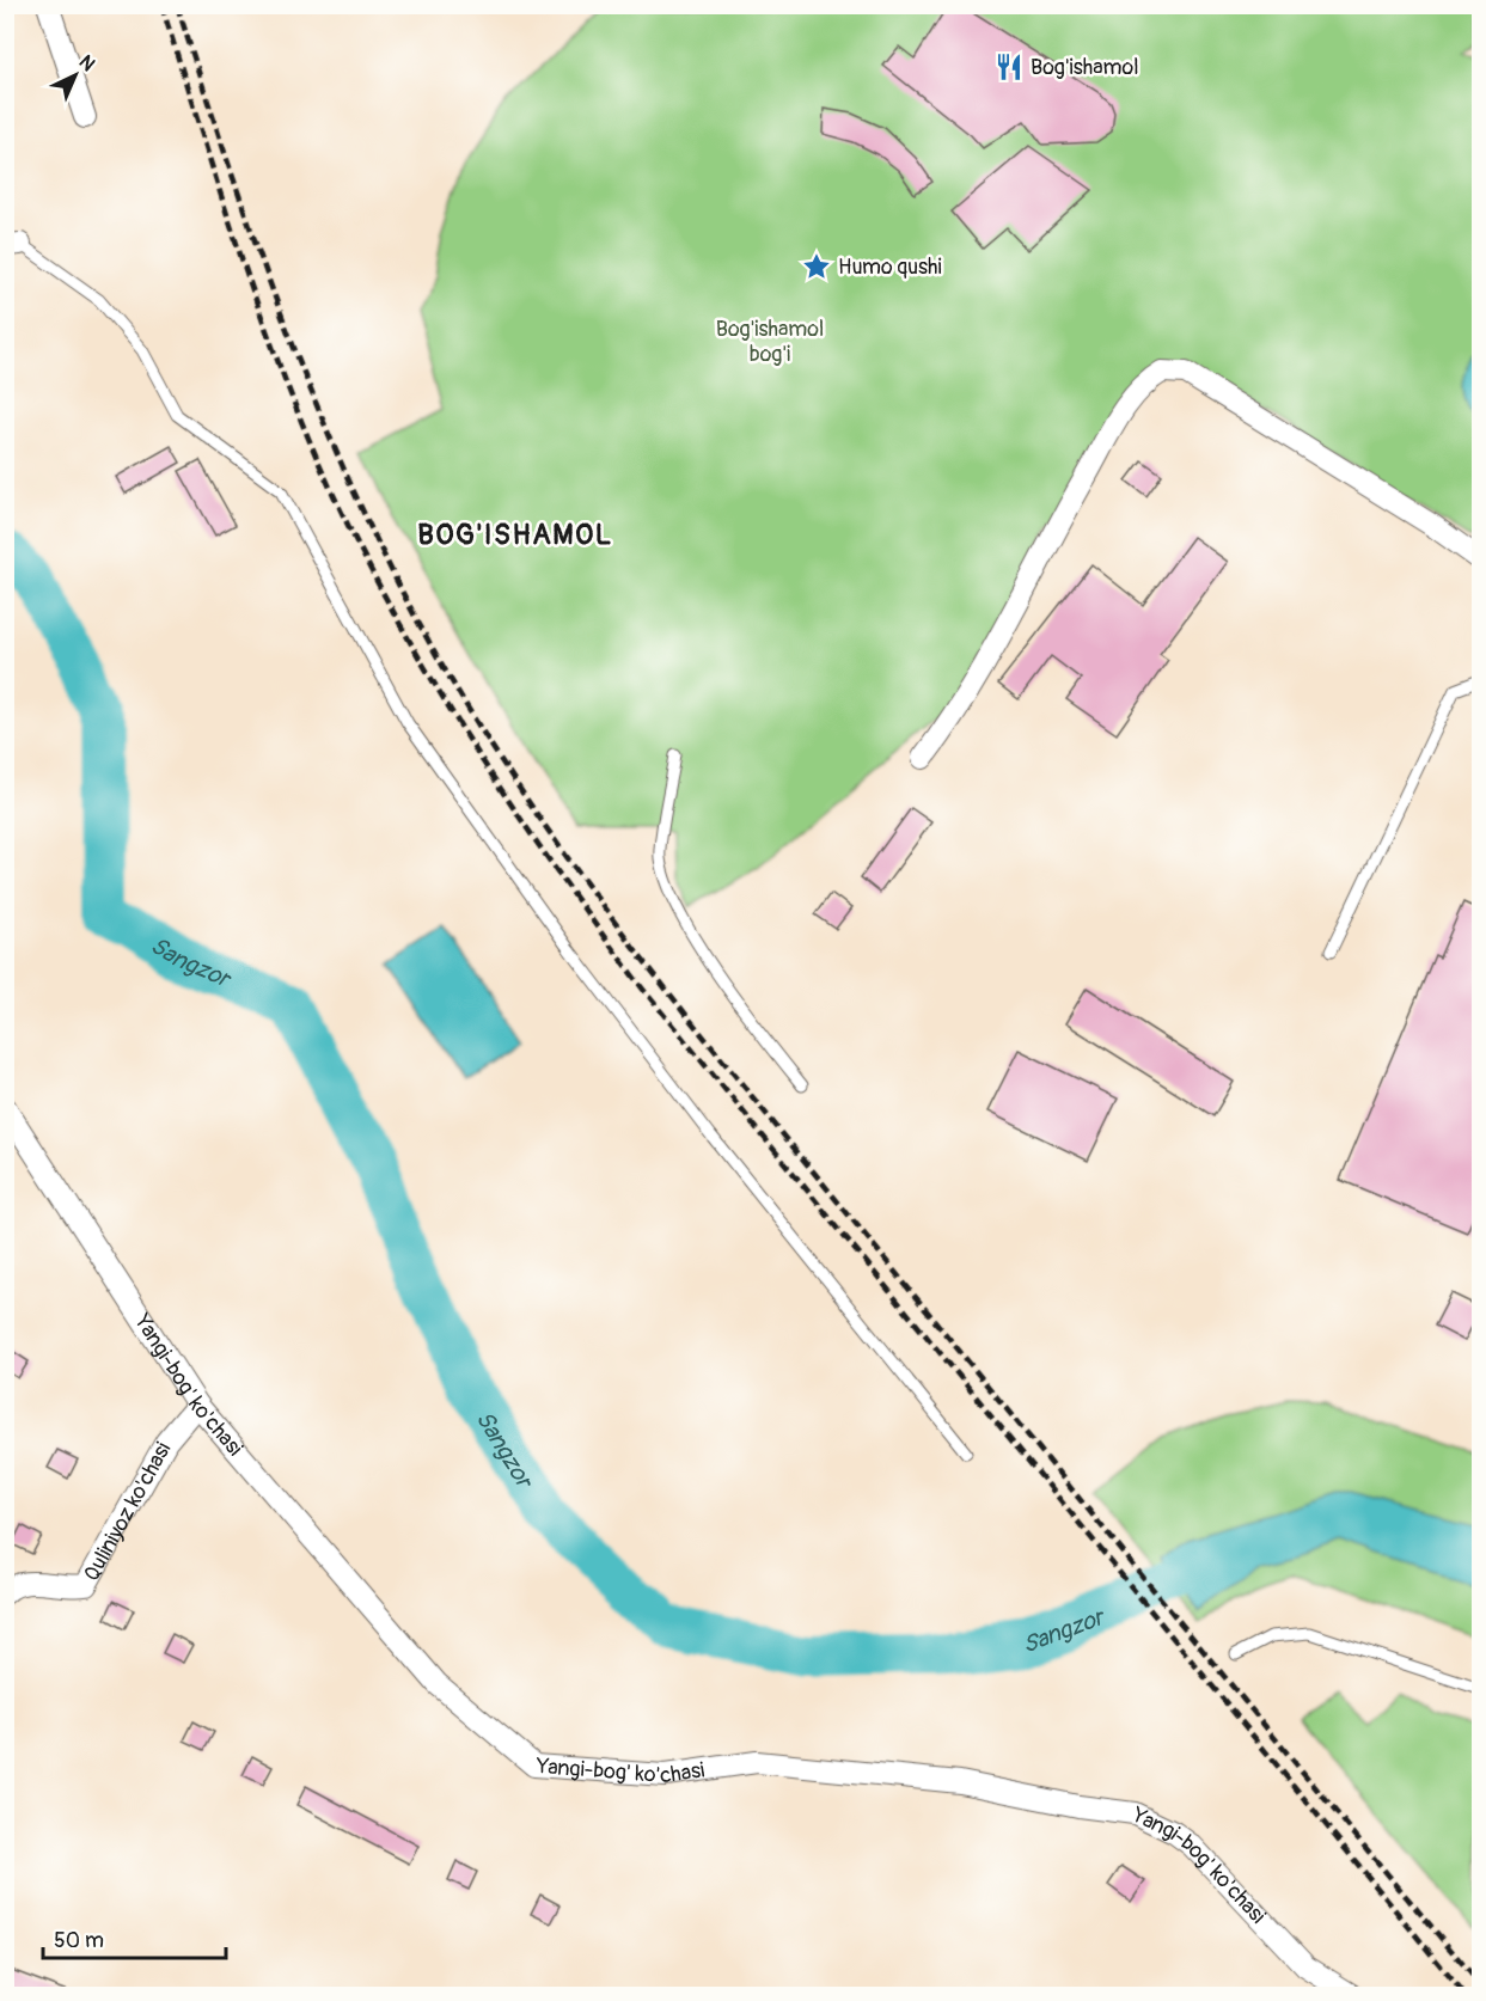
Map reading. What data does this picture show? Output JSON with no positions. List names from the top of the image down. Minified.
{"streets":{"street":["Yangi-bog' ko'chasi","Quliniyoz ko'chasi"]},"crossings":[["Yangi-bog' ko'chasi","Quliniyoz ko'chasi"]],"districts":["BOG'ISHAMOL"],"water":["Sangzor"],"parks":["Bog'ishamol bog'i"],"places":{"restaurant":["Bog'ishamol"],"place":["Humo qushi"]},"scale_bar":"50 m","north":"top right"}
